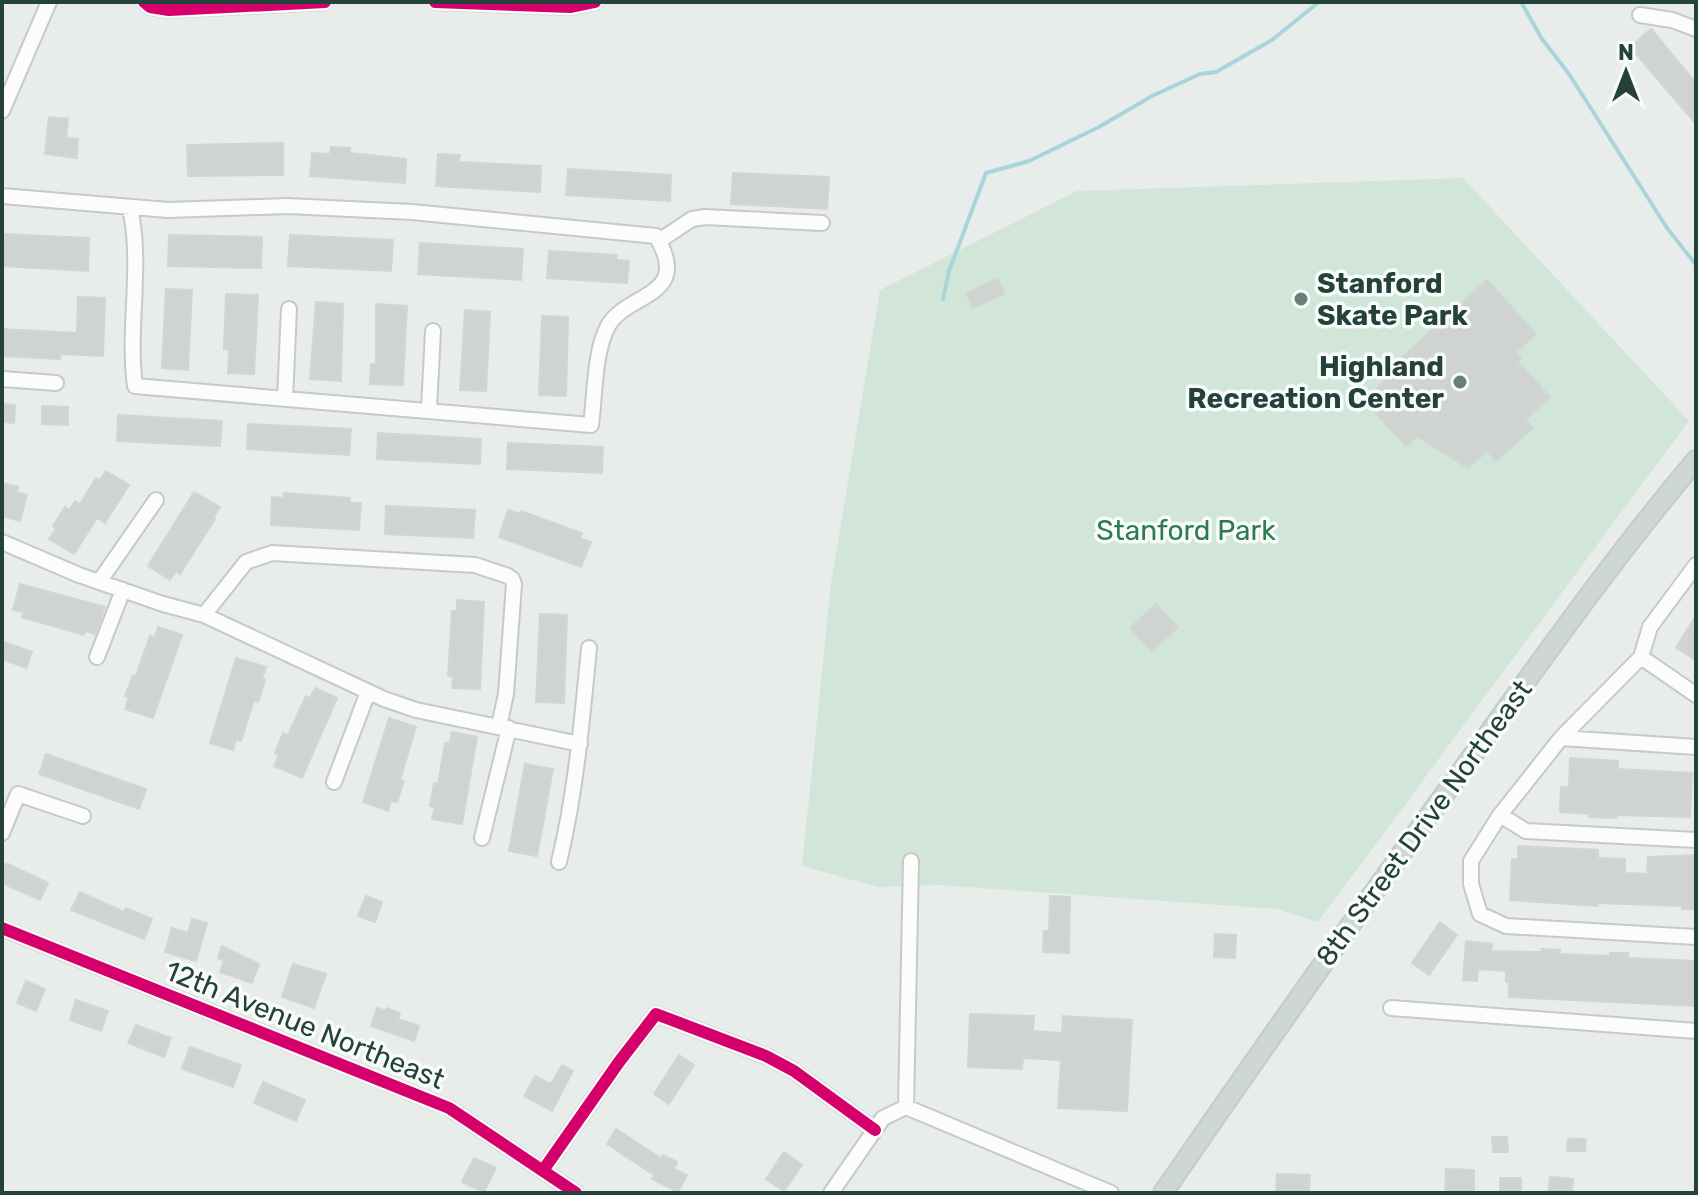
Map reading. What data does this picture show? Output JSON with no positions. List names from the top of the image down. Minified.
{"streets":{"main road":["8th Street Drive Northeast"],"street":["12th Avenue Northeast"]},"parks":["Stanford Park"],"places":["Stanford Skate Park","Highland Recreation Center"],"north":"top"}
